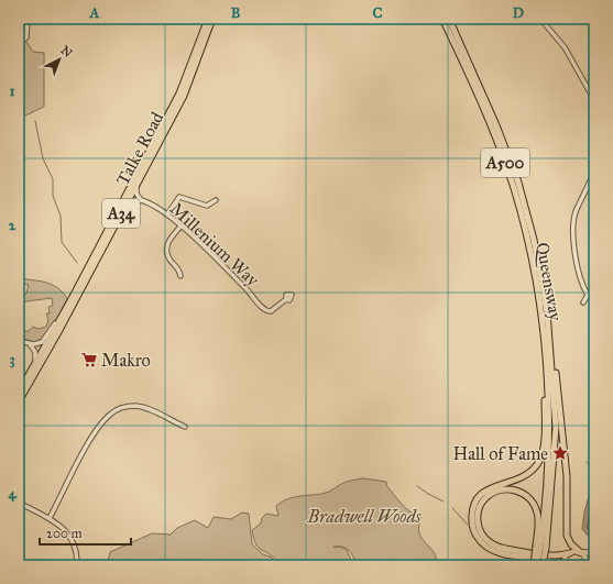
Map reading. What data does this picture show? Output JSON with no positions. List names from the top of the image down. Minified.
{"streets":{"highway":["Talke Road","A500","A34","Queensway"],"street":["Millenium Way"]},"parks":["Bradwell Woods"],"places":{"supermarket":["Makro"],"place":["Hall of Fame"]},"scale_bar":"200 m","north":"top right","grid":{"columns":["A","B","C","D"],"rows":["1","2","3","4"]}}
